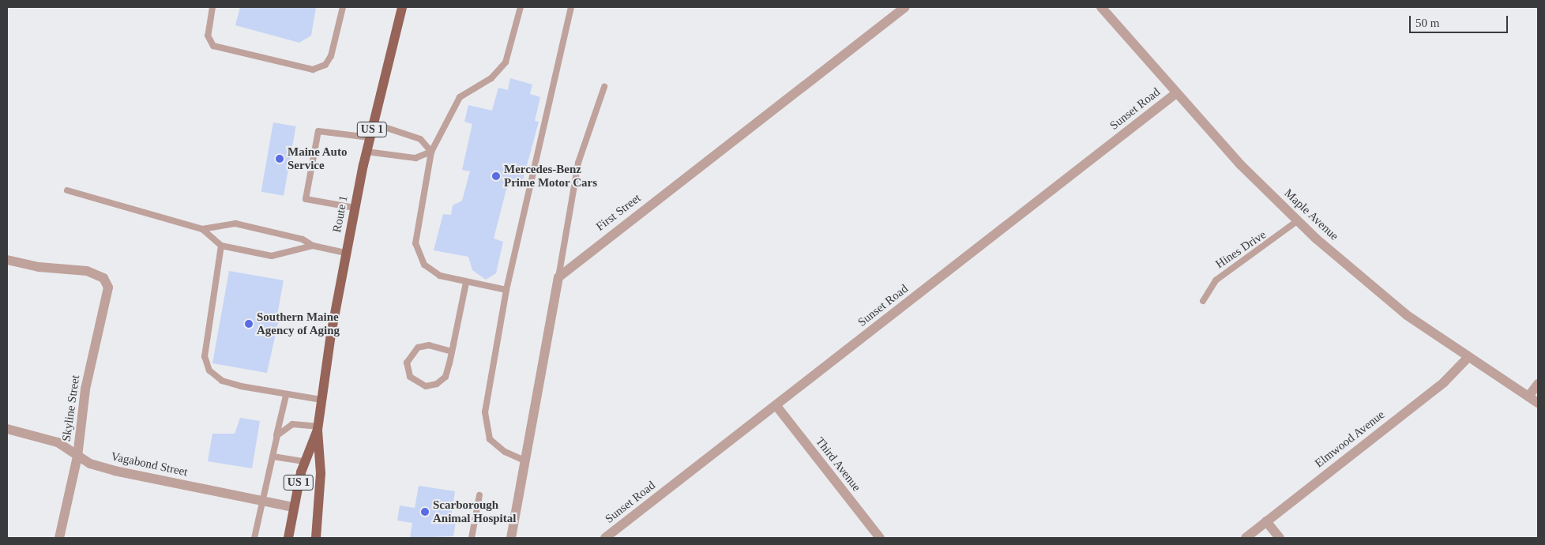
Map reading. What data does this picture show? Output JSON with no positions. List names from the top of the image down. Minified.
{"streets":{"main road":["US 1","Route 1"],"street":["Sunset Road","First Street","Maple Avenue","Skyline Street","Elmwood Avenue","Vagabond Street","Third Avenue"],"lane":["Hines Drive"]},"crossings":[["Sunset Road","Maple Avenue"],["Sunset Road","Third Avenue"],["Route 1","Vagabond Street"],["Maple Avenue","Hines Drive"],["Maple Avenue","Elmwood Avenue"],["Skyline Street","Vagabond Street"]],"places":["Maine Auto Service","Mercedes-Benz Prime Motor Cars","Southern Maine Agency of Aging","Scarborough Animal Hospital"],"scale_bar":"50 m"}
